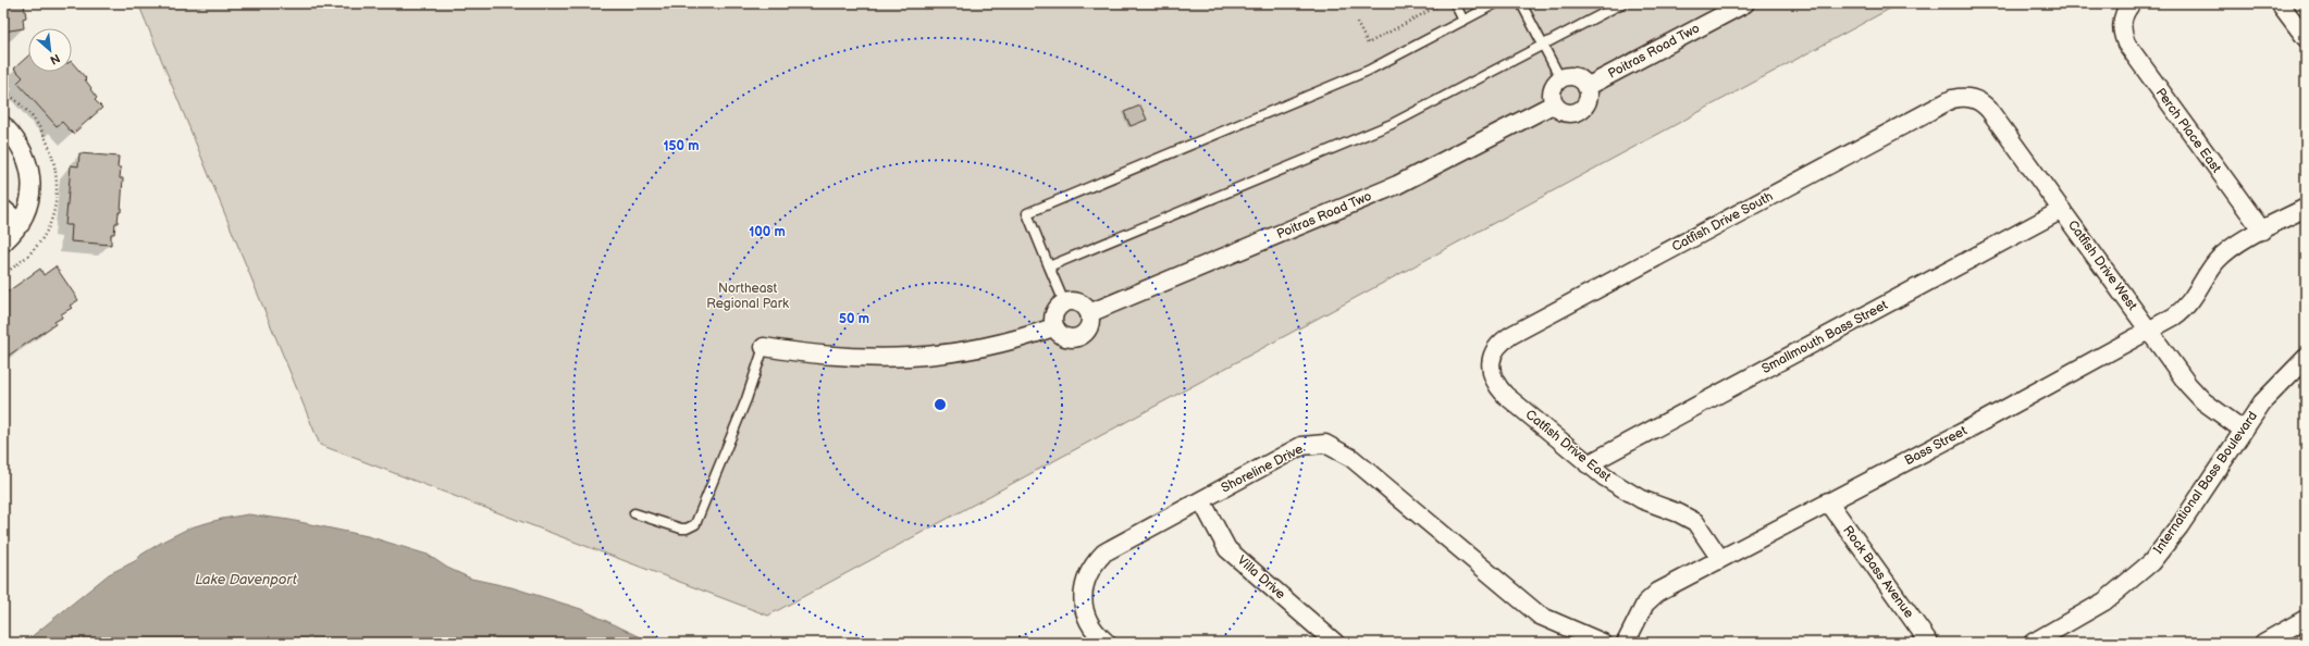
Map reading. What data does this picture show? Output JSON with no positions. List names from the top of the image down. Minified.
{"streets":{"street":["Poitras Road Two","Perch Place East","Catfish Drive South","Catfish Drive West","Smallmouth Bass Street","Catfish Drive East","Bass Street","Shoreline Drive","International Bass Boulevard","Rock Bass Avenue","Villa Drive"]},"crossings":[["Perch Place East","Bass Street"],["Catfish Drive South","Catfish Drive West"],["Catfish Drive South","Catfish Drive East"],["Catfish Drive West","Smallmouth Bass Street"],["Catfish Drive West","Bass Street"],["Catfish Drive West","International Bass Boulevard"],["Smallmouth Bass Street","Catfish Drive East"],["Catfish Drive East","Bass Street"],["Bass Street","Rock Bass Avenue"],["Shoreline Drive","Villa Drive"]],"water":["Lake Davenport"],"parks":["Northeast Regional Park"],"north":"bottom right","rings":["150 m","100 m","50 m"]}
